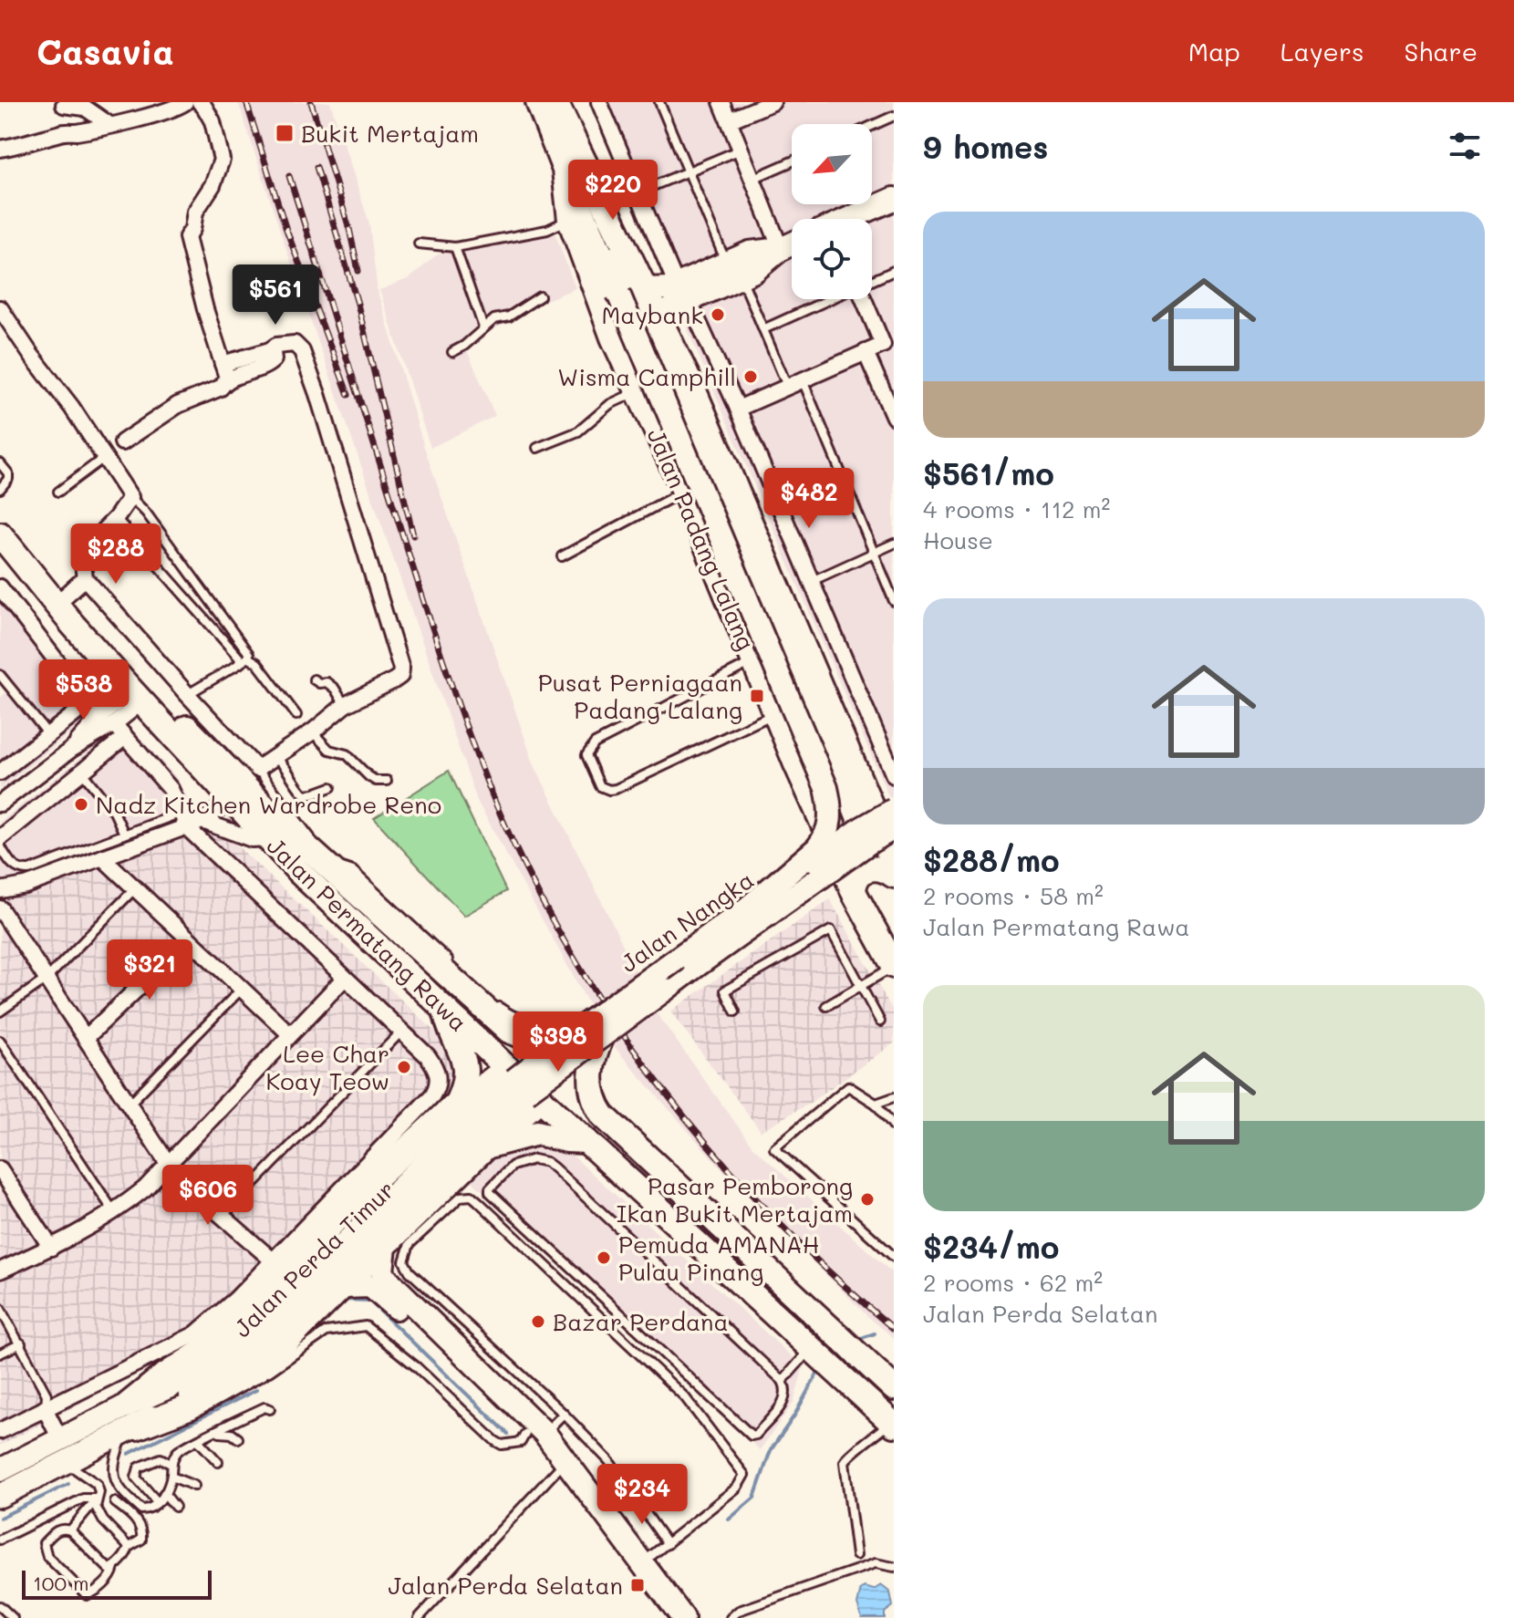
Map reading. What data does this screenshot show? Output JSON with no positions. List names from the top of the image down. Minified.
{"streets":{"main road":["Jalan Padang Lalang","Jalan Permatang Rawa"],"street":["Jalan Nangka","Jalan Perda Timur"]},"crossings":[["Jalan Nangka","Jalan Permatang Rawa"],["Jalan Nangka","Jalan Perda Timur"],["Jalan Permatang Rawa","Jalan Perda Timur"]],"places":{"transit":["Bukit Mertajam","Pusat Perniagaan Padang Lalang","Jalan Perda Selatan"],"other":["Maybank","Wisma Camphill","Nadz Kitchen Wardrobe Reno","Lee Char Koay Teow","Pasar Pemborong Ikan Bukit Mertajam","Pemuda AMANAH Pulau Pinang","Bazar Perdana"]},"scale_bar":"100 m","north":"bottom left","page":{"header":"Casavia","nav":["Map","Layers","Share"],"heading":"9 homes","price":["$220","$561","$482","$288","$538","$321","$398","$606","$234"],"list":[{"name":"$561/mo","note":"4 rooms · 112 m² · House"},{"name":"$288/mo","note":"2 rooms · 58 m² · Jalan Permatang Rawa"},{"name":"$234/mo","note":"2 rooms · 62 m² · Jalan Perda Selatan"}],"scale":"100 m"}}
